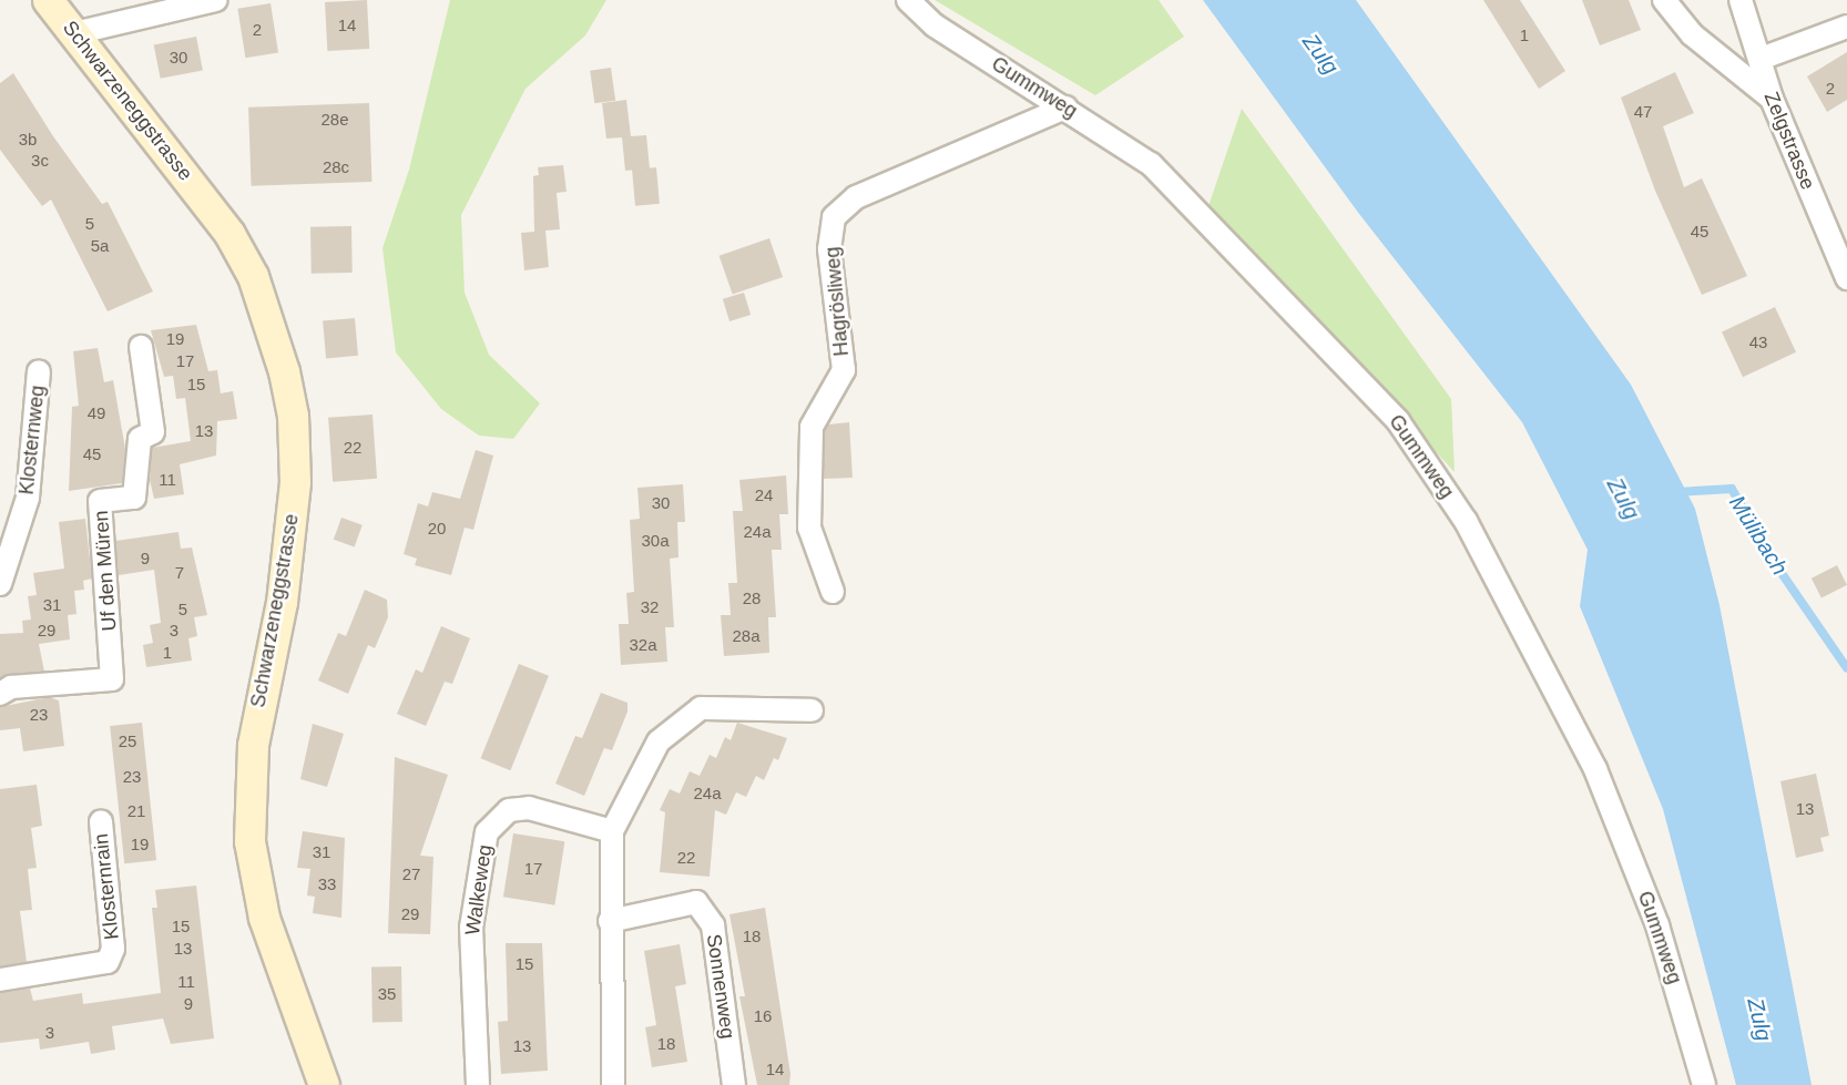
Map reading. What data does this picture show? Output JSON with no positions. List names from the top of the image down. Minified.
{"streets":{"main road":["Schwarzeneggstrasse"],"street":["Gummweg","Zelgstrasse","Hagrösliweg","Klosternweg","Uf den Müren","Klosternrain","Walkeweg","Sonnenweg"]},"crossings":[["Gummweg","Hagrösliweg"]],"water":["Zulg","Mülibach"],"house_numbers":["14","2","1","30","2","47","28e","3b","3c","28c","5","45","5a","19","43","17","15","49","13","22","45","11","24","30","20","24a","30a","9","7","28","31","32","5","29","3","28a","32a","1","23","25","23","24a","13","21","19","31","22","17","27","33","29","15","18","13","15","11","35","9","16","3","18","13","14"]}
